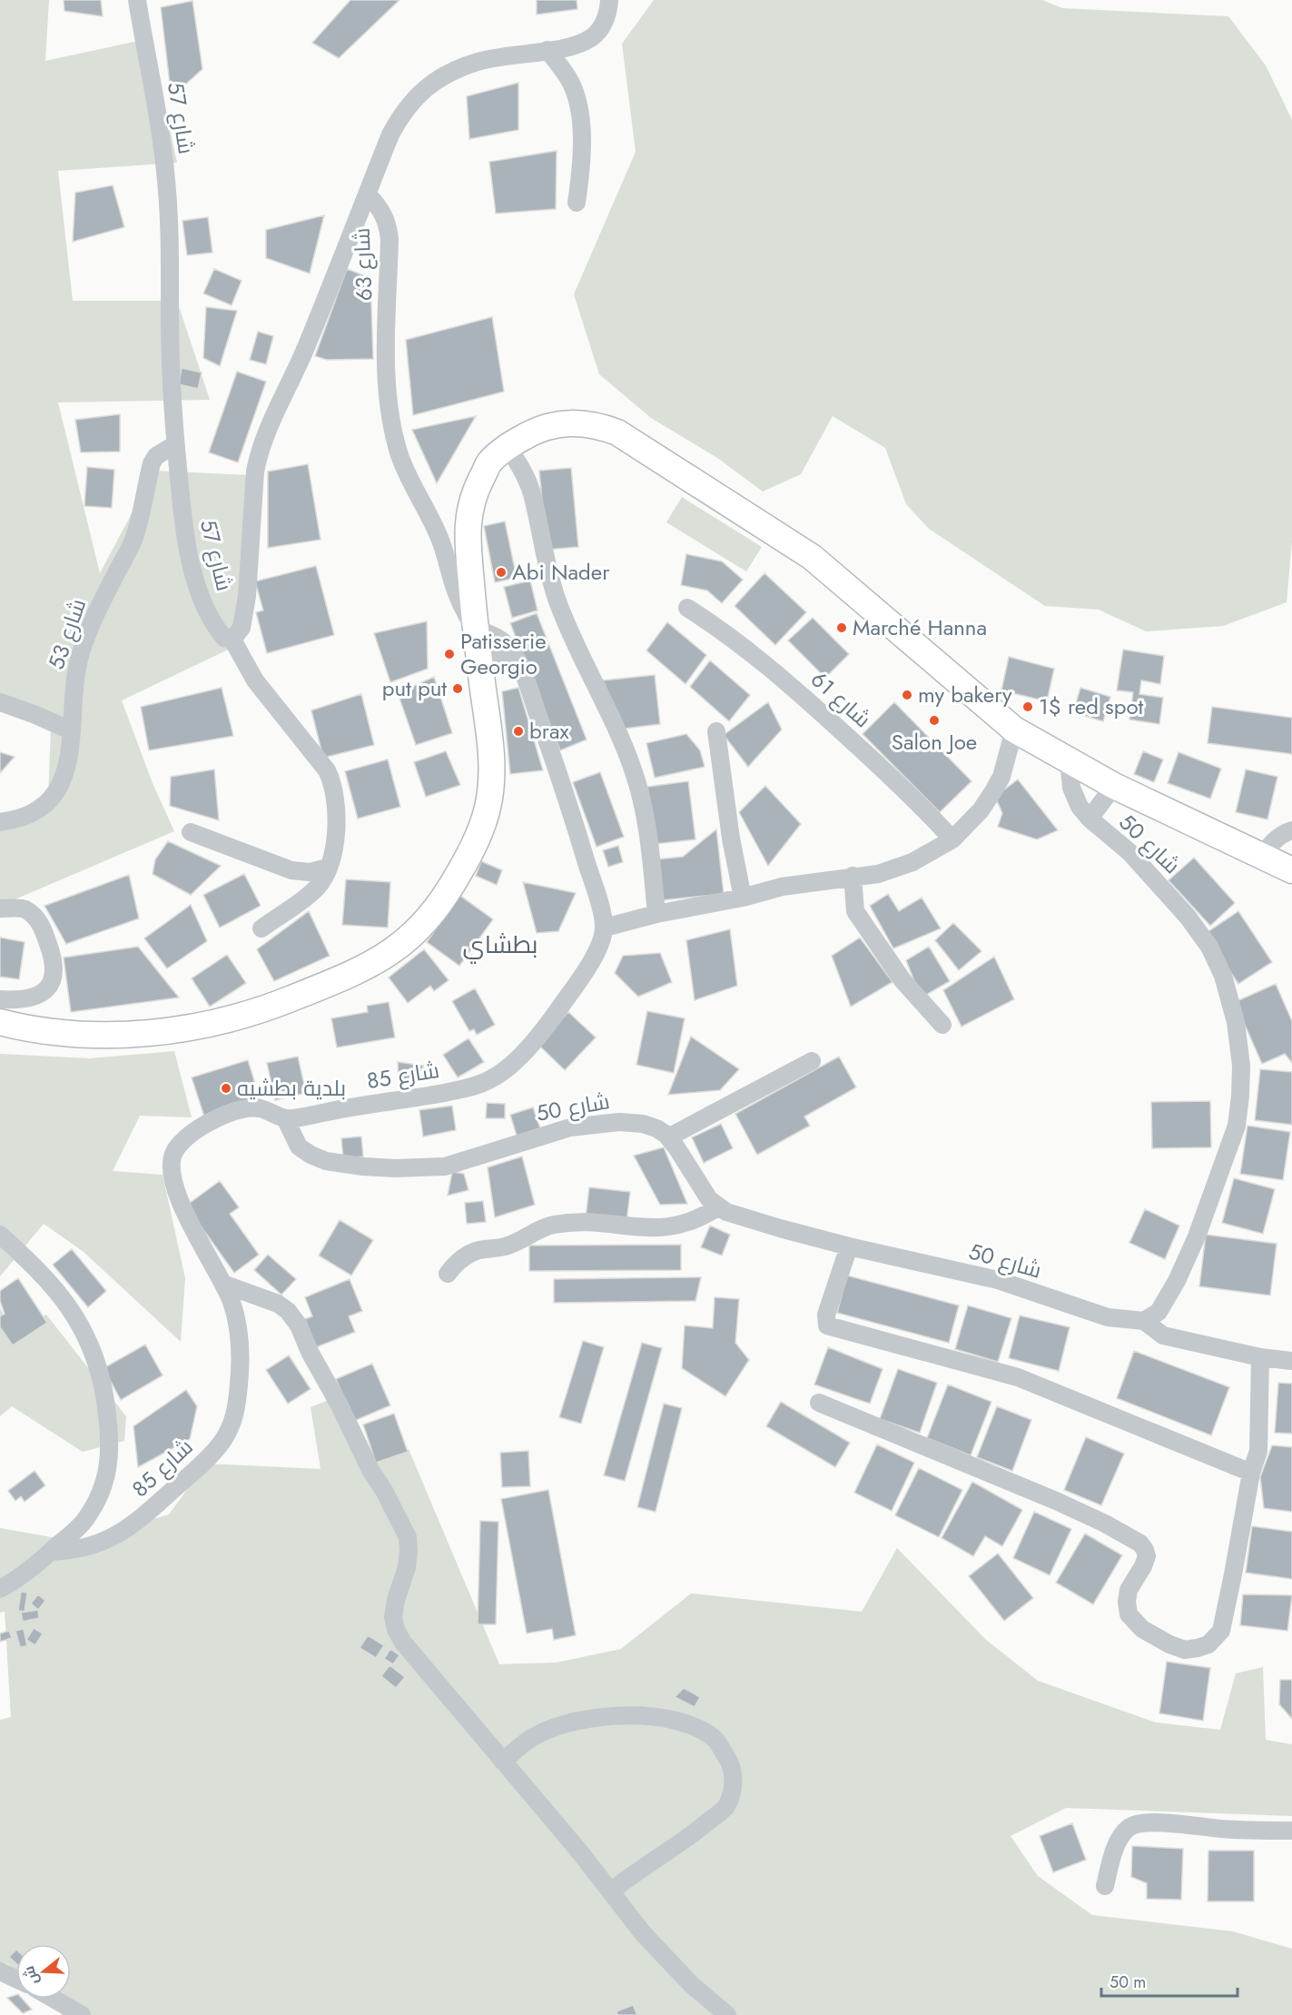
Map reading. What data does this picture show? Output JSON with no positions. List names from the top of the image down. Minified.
{"streets":{"street":["شارع 57","شارع 63","شارع 53","شارع 61","شارع 50","شارع 85"]},"crossings":[["شارع 57","شارع 63"],["شارع 57","شارع 53"],["شارع 50","شارع 85"]],"districts":["بطشاي"],"places":["Abi Nader","Marché Hanna","Patisserie Georgio","put put","my bakery","1$ red spot","Salon Joe","brax","بلدية بطشيه"],"scale_bar":"50 m","north":"left"}
